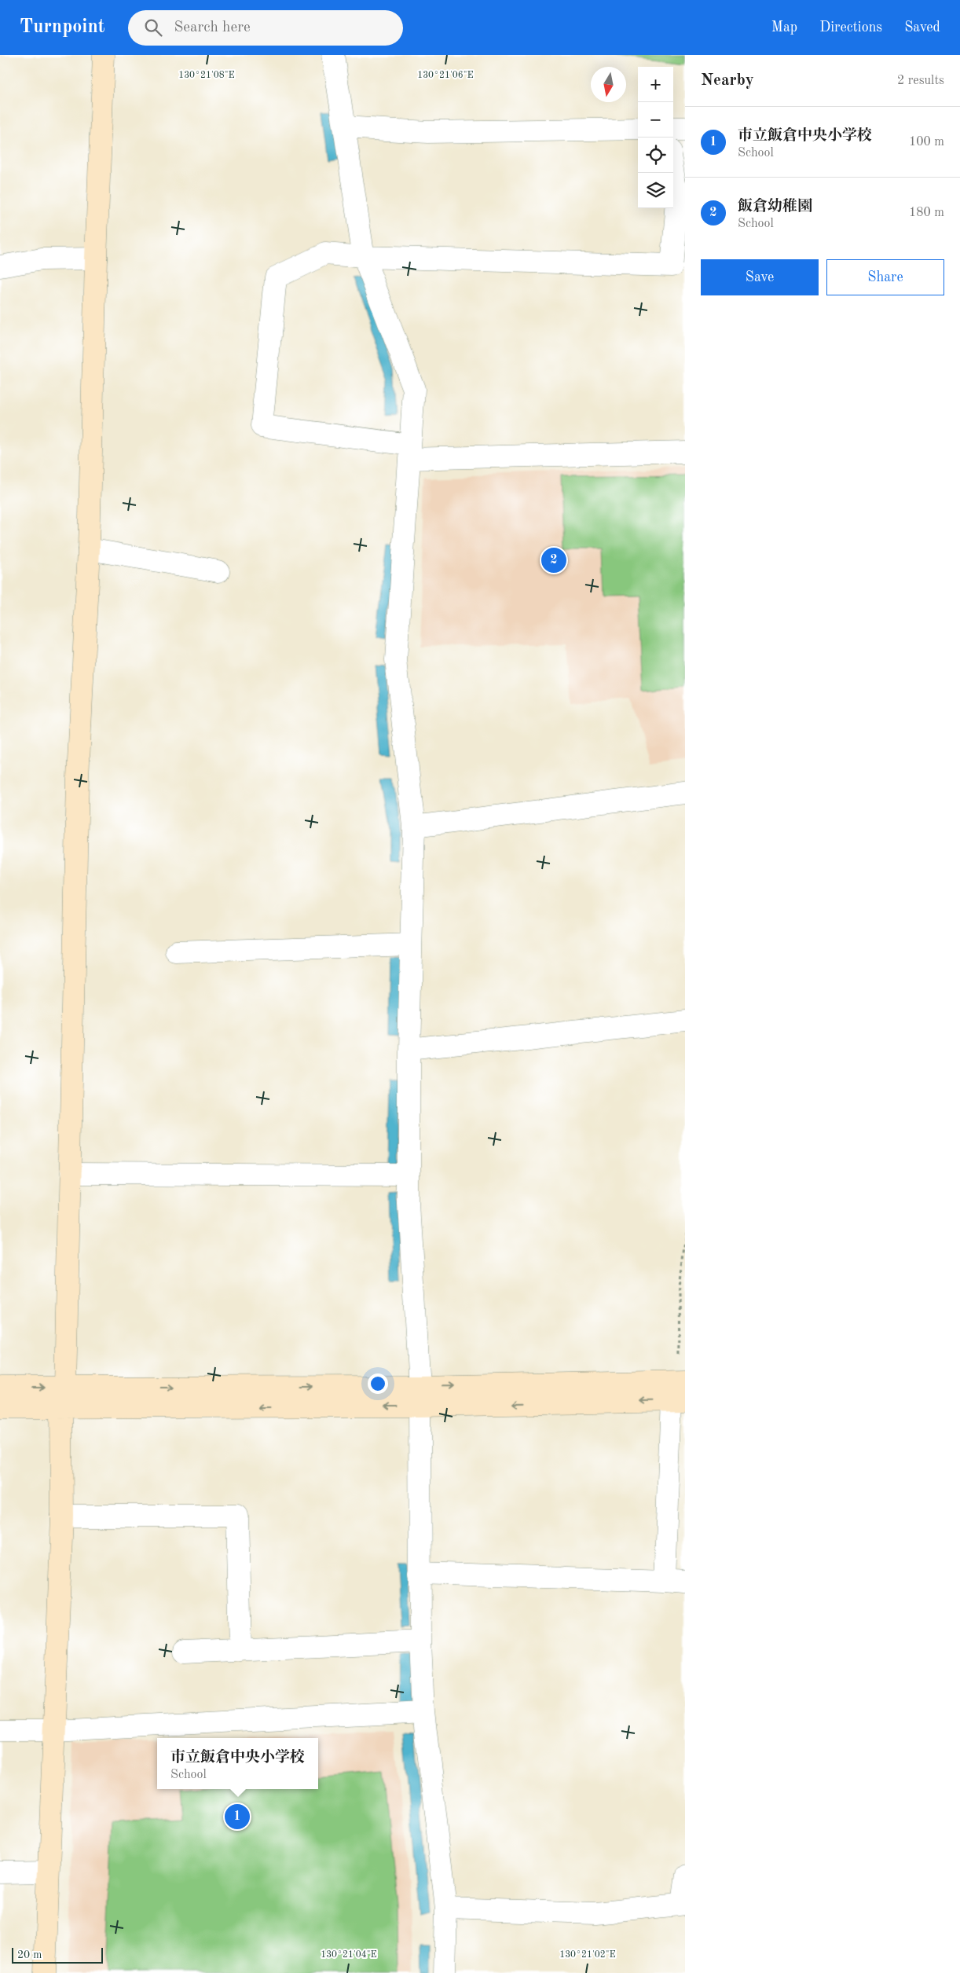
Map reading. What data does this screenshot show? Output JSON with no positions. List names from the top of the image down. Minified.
{"scale_bar":"20 m","north":"bottom","page":{"header":"Turnpoint","search":"Search here","nav":["Map","Directions","Saved"],"heading":["Nearby","2 results"],"map_buttons":["+","−"],"list":[{"mark":"1","name":"市立飯倉中央小学校","note":"School","value":"100 m"},{"mark":"2","name":"飯倉幼稚園","note":"School","value":"180 m"}],"buttons":["Save","Share"],"pins":["2","1"],"popup":["市立飯倉中央小学校","School"],"scale":"20 m"},"coordinates":["130°21'06\"E","130°21'08\"E","130°21'04\"E","130°21'02\"E"]}
